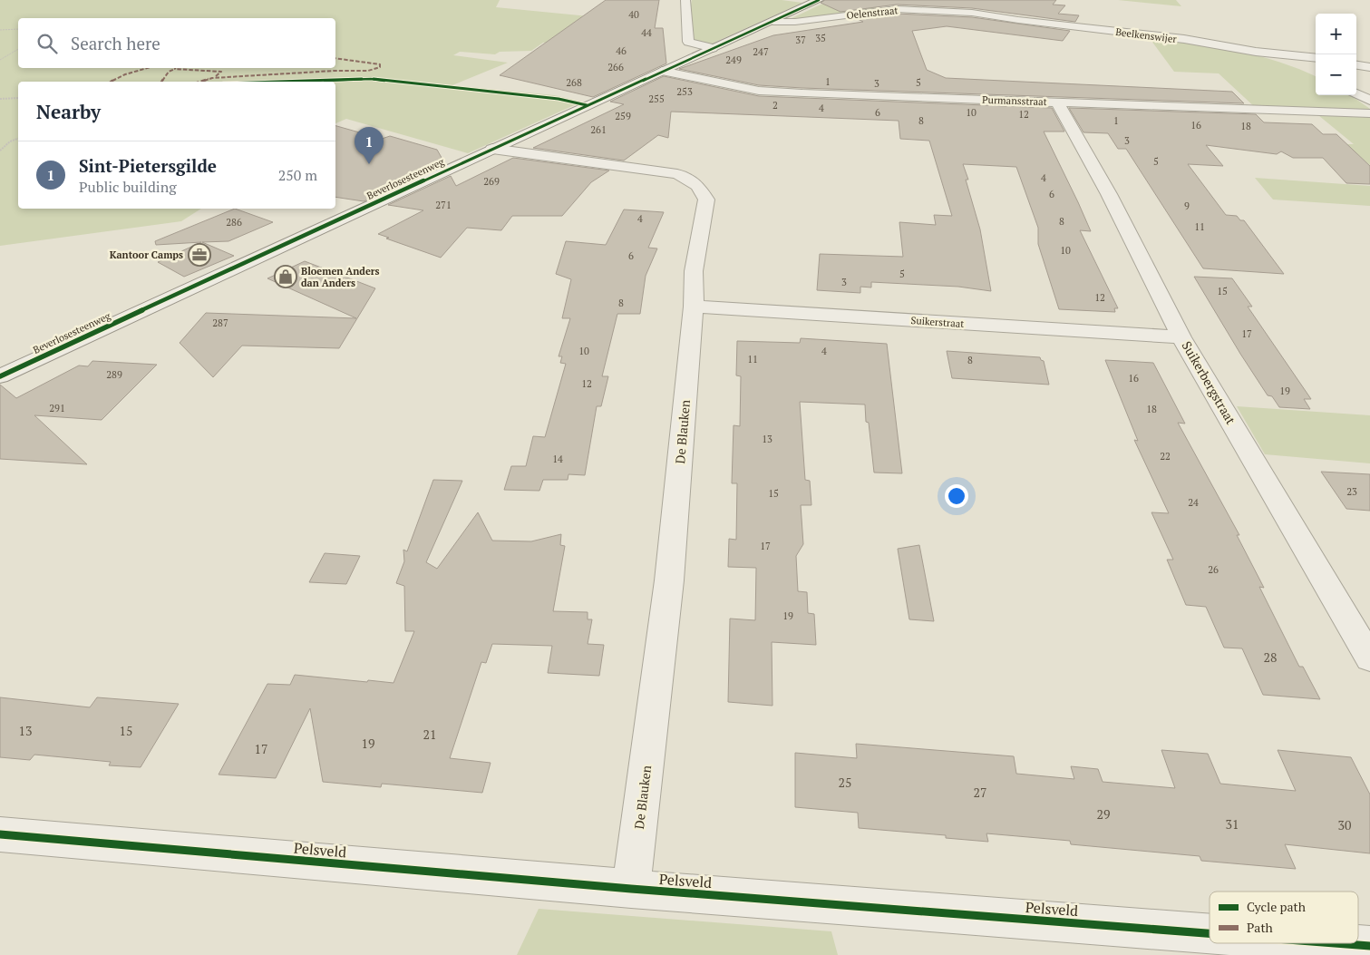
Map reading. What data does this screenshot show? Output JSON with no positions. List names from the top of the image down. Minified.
{"streets":{"street":["Oelenstraat","Beelkenswijer","Purmansstraat","Beverlosesteenweg","Suikerstraat","Suikerbergstraat","De Blauken","Pelsveld"]},"crossings":[["Oelenstraat","Beelkenswijer"],["Oelenstraat","Beverlosesteenweg"],["Purmansstraat","Beverlosesteenweg"],["Purmansstraat","Suikerbergstraat"],["Beverlosesteenweg","De Blauken"],["Suikerstraat","Suikerbergstraat"],["Suikerstraat","De Blauken"],["De Blauken","Pelsveld"]],"places":{"office":["Kantoor Camps"],"shop":["Bloemen Anders dan Anders"]},"house_numbers":["40","44","35","37","46","247","249","266","1","268","5","3","253","255","2","4","6","10","12","259","8","1","16","18","261","3","5","4","269","6","271","9","4","8","286","11","10","6","5","3","15","12","8","287","17","10","4","11","8","289","16","12","19","291","18","13","22","14","23","15","24","17","26","19","28","13","15","21","19","17","25","27","29","31","30"],"legend":["Cycle path","Path"],"page":{"map_buttons":["+","−"],"search":"Search here","heading":"Nearby","pins":"1","list":[{"mark":"1","name":"Sint-Pietersgilde","note":"Public building","value":"250 m"}]}}
